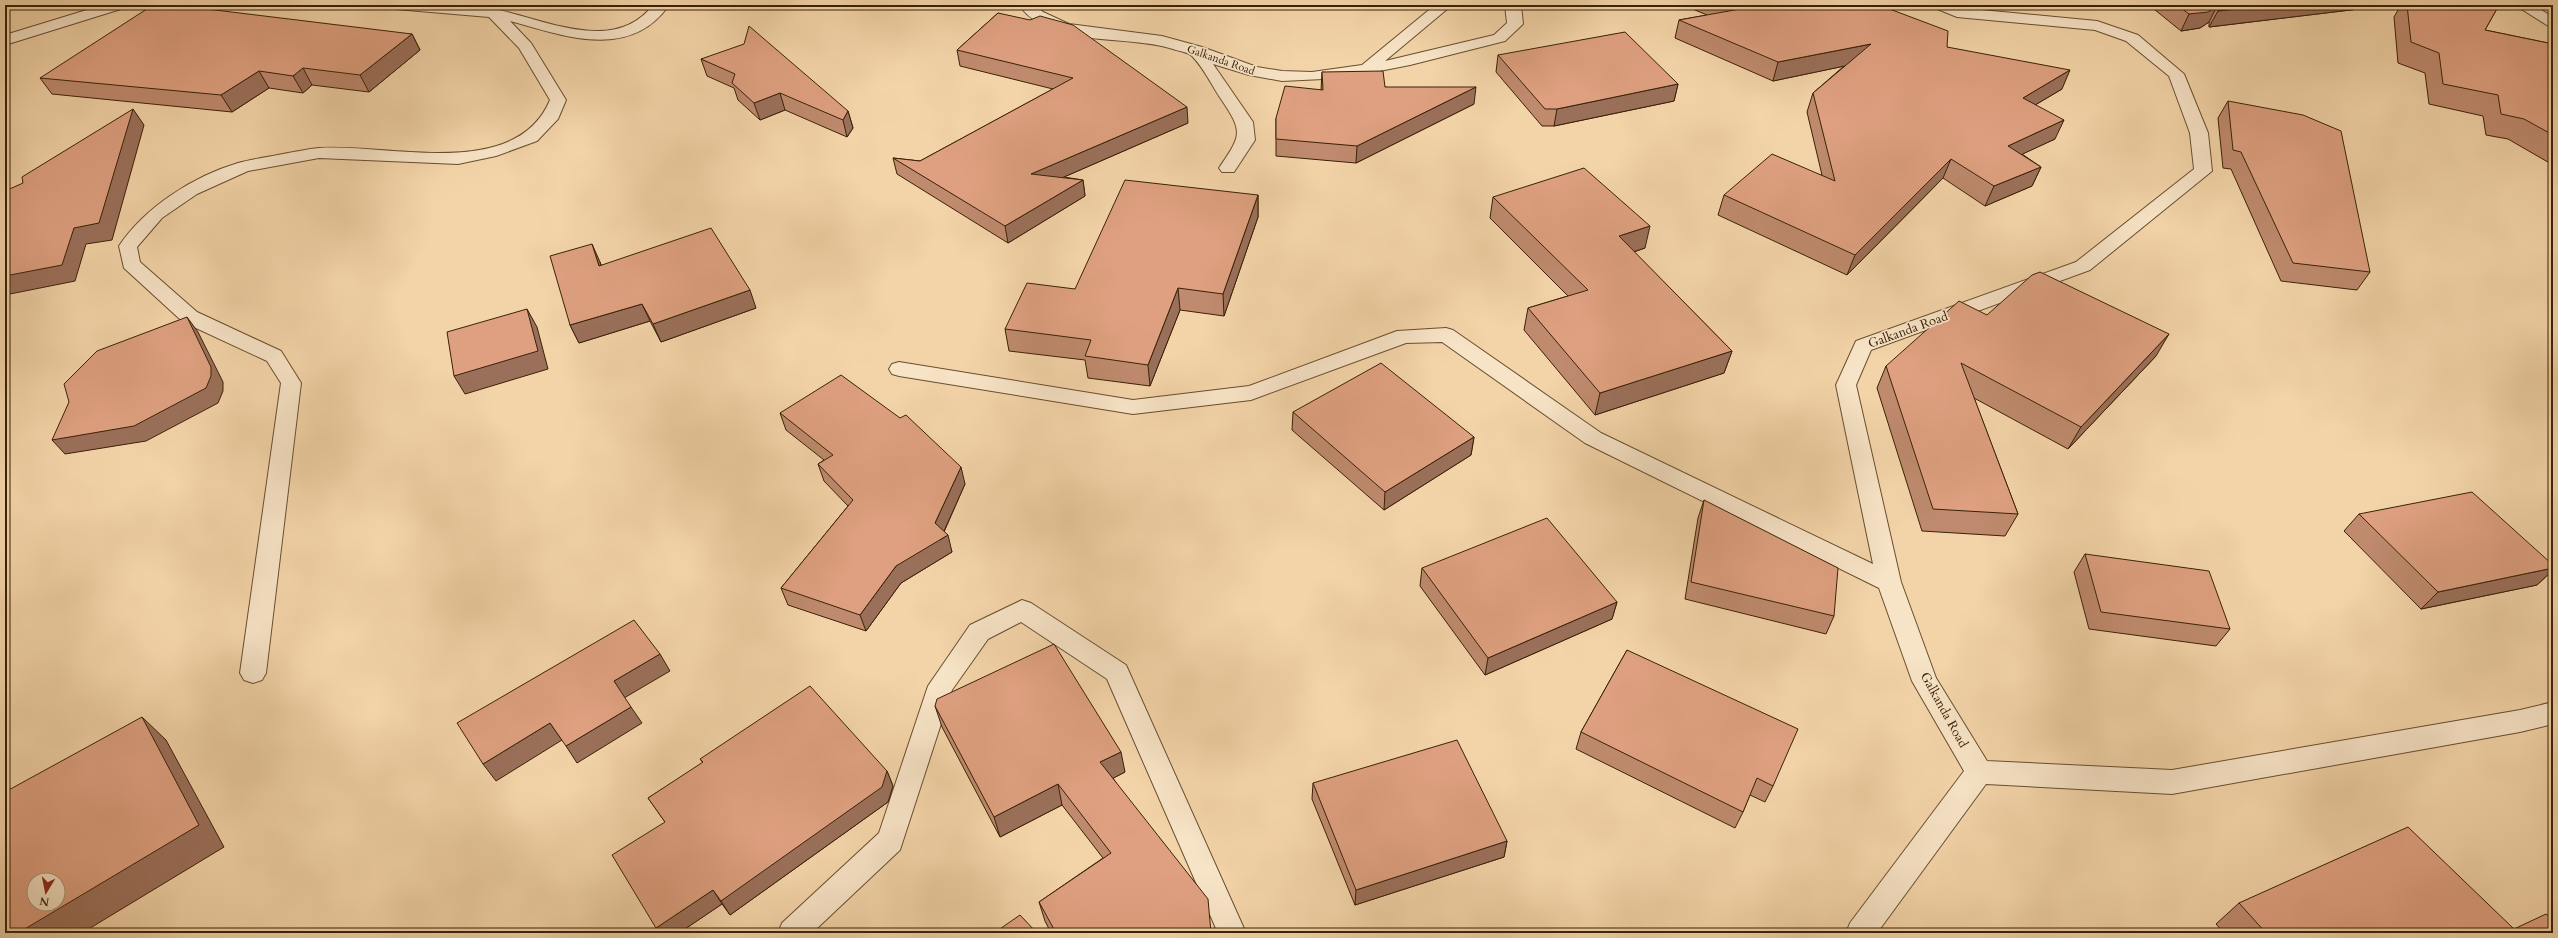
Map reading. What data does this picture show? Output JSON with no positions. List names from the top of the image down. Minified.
{"streets":{"street":["Galkanda Road"]},"north":"bottom"}
